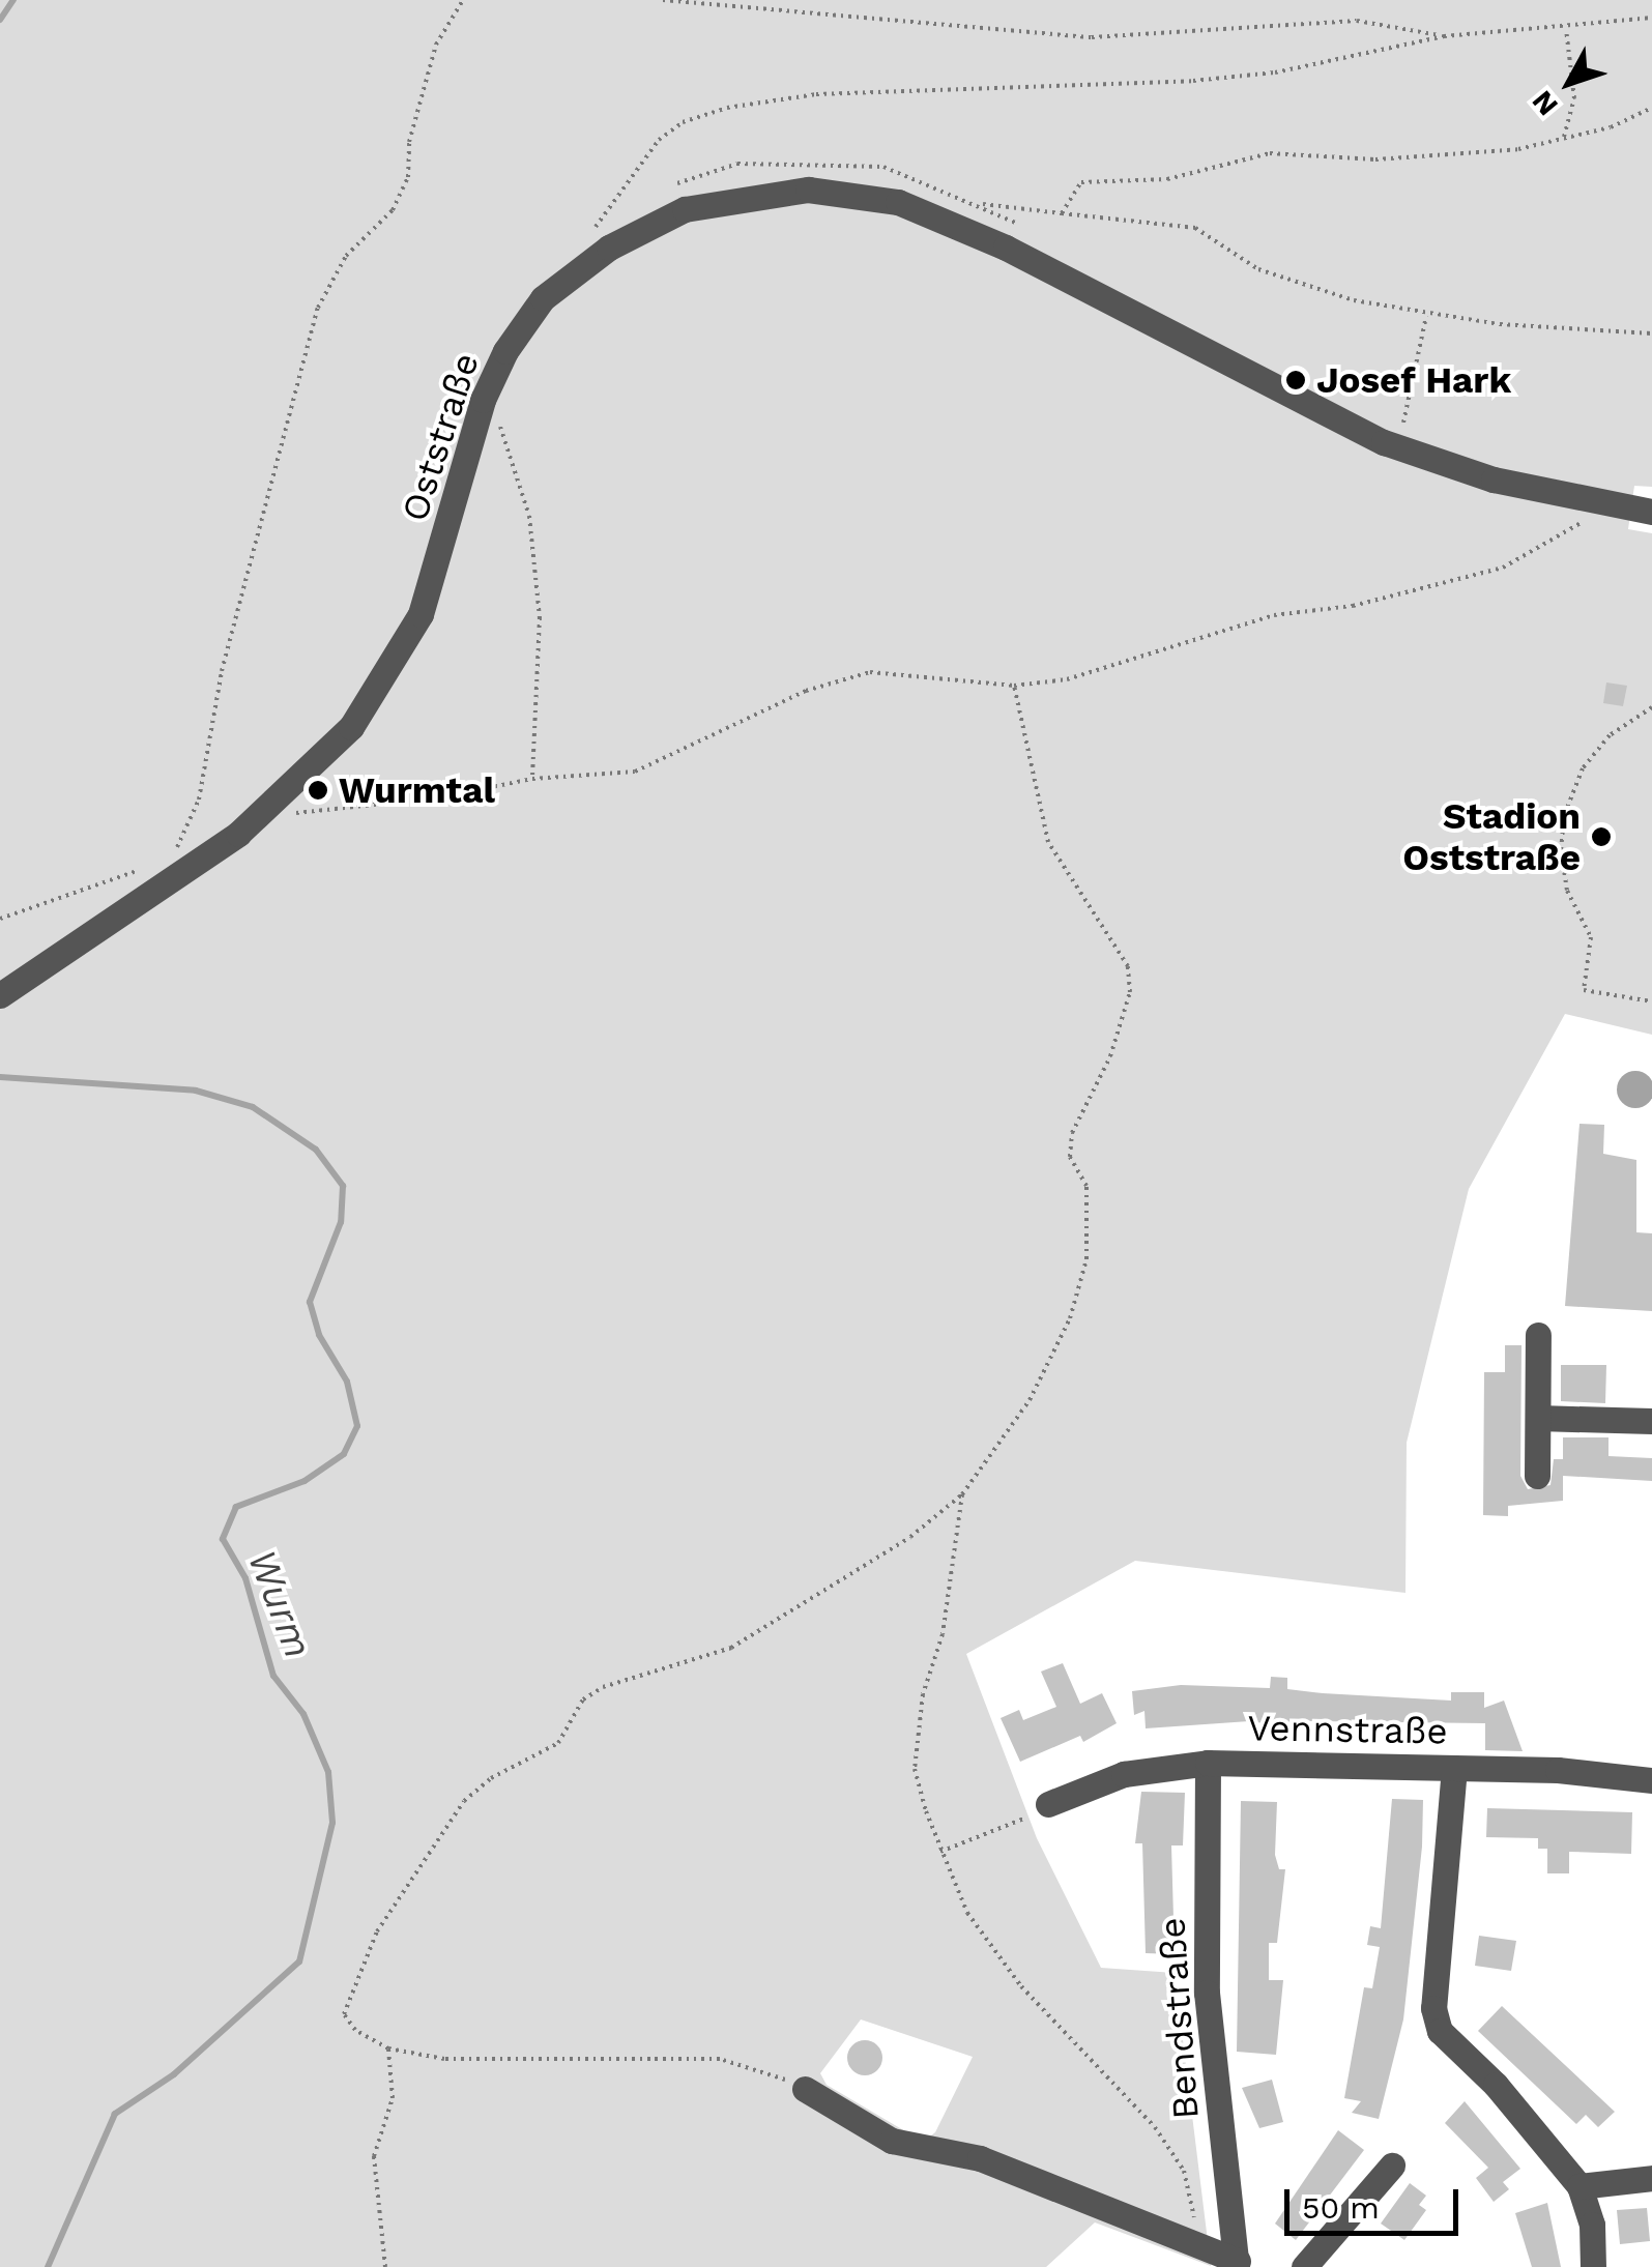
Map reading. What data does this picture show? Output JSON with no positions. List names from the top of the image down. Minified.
{"streets":{"street":["Oststraße","Vennstraße","Bendstraße"]},"crossings":[["Vennstraße","Bendstraße"]],"water":["Wurm"],"places":["Josef Hark","Wurmtal","Stadion Oststraße"],"scale_bar":"50 m","north":"bottom left"}
